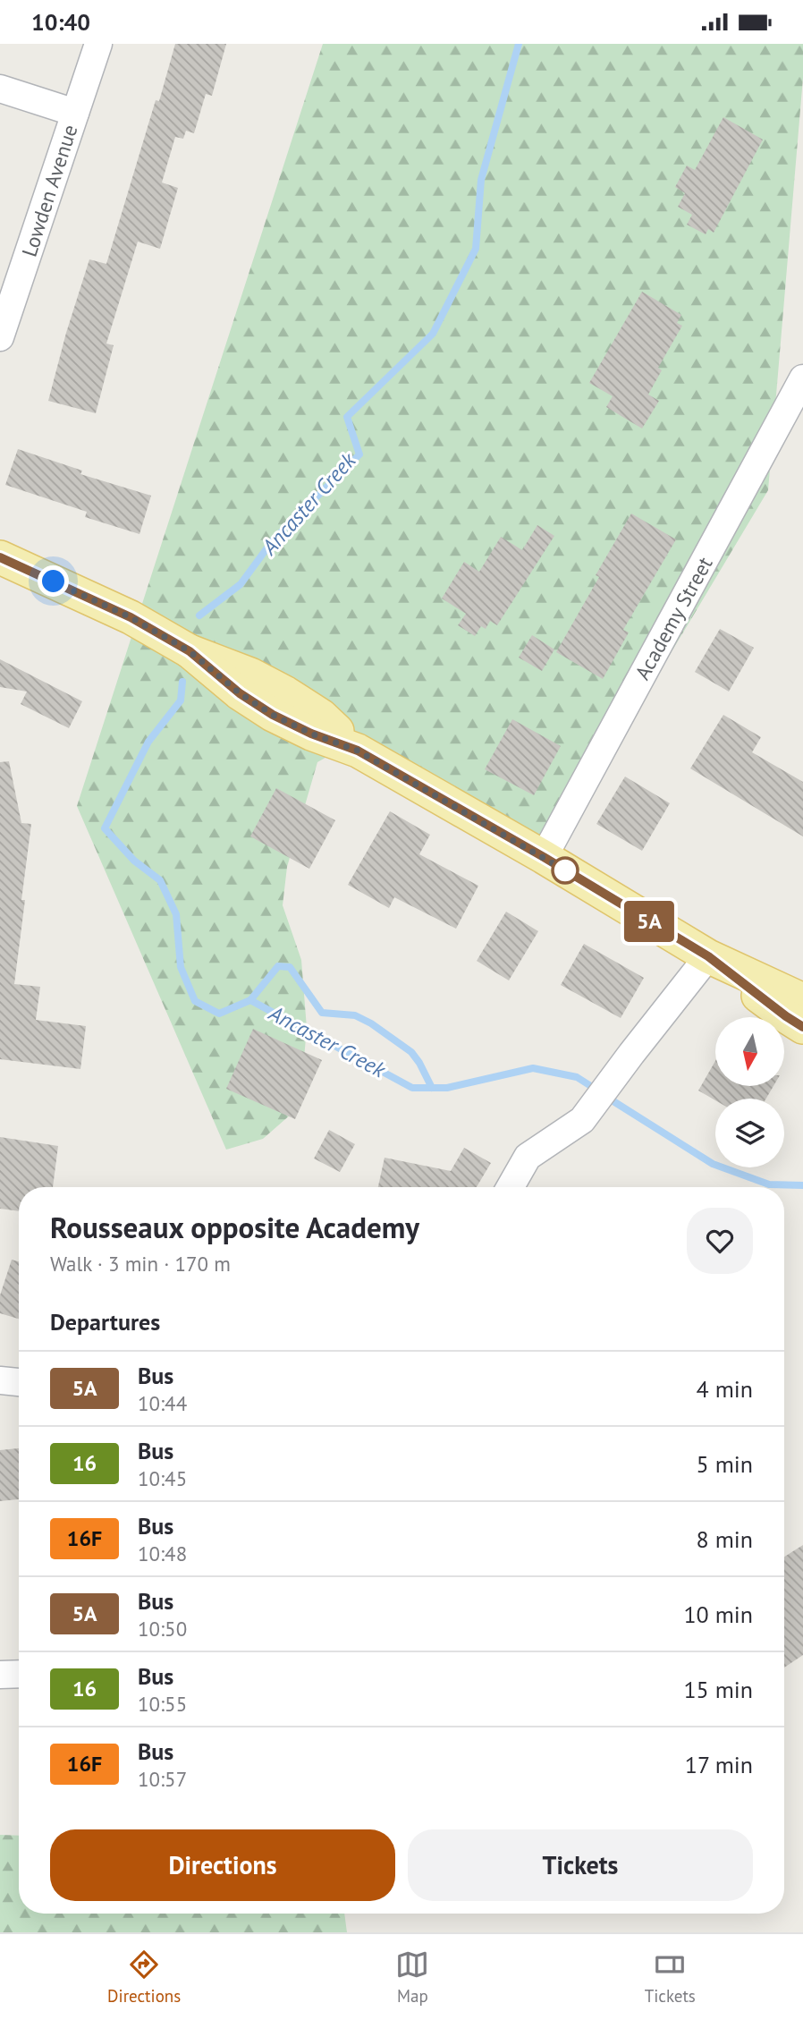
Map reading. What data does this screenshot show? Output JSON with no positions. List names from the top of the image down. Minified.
{"streets":{"street":["Lowden Avenue","Academy Street"]},"water":["Ancaster Creek"],"lines":["bus line 5A"],"north":"bottom","page":{"status":"10:40","on_map":"5A","heading":[["Rousseaux opposite Academy","Walk · 3 min · 170 m"],"Departures"],"list":[{"mark":"5A","name":"Bus","note":"10:44","value":"4 min"},{"mark":"16","name":"Bus","note":"10:45","value":"5 min"},{"mark":"16F","name":"Bus","note":"10:48","value":"8 min"},{"mark":"5A","name":"Bus","note":"10:50","value":"10 min"},{"mark":"16","name":"Bus","note":"10:55","value":"15 min"},{"mark":"16F","name":"Bus","note":"10:57","value":"17 min"}],"buttons":["Directions","Tickets"],"tabs":["Directions","Map","Tickets"]}}
